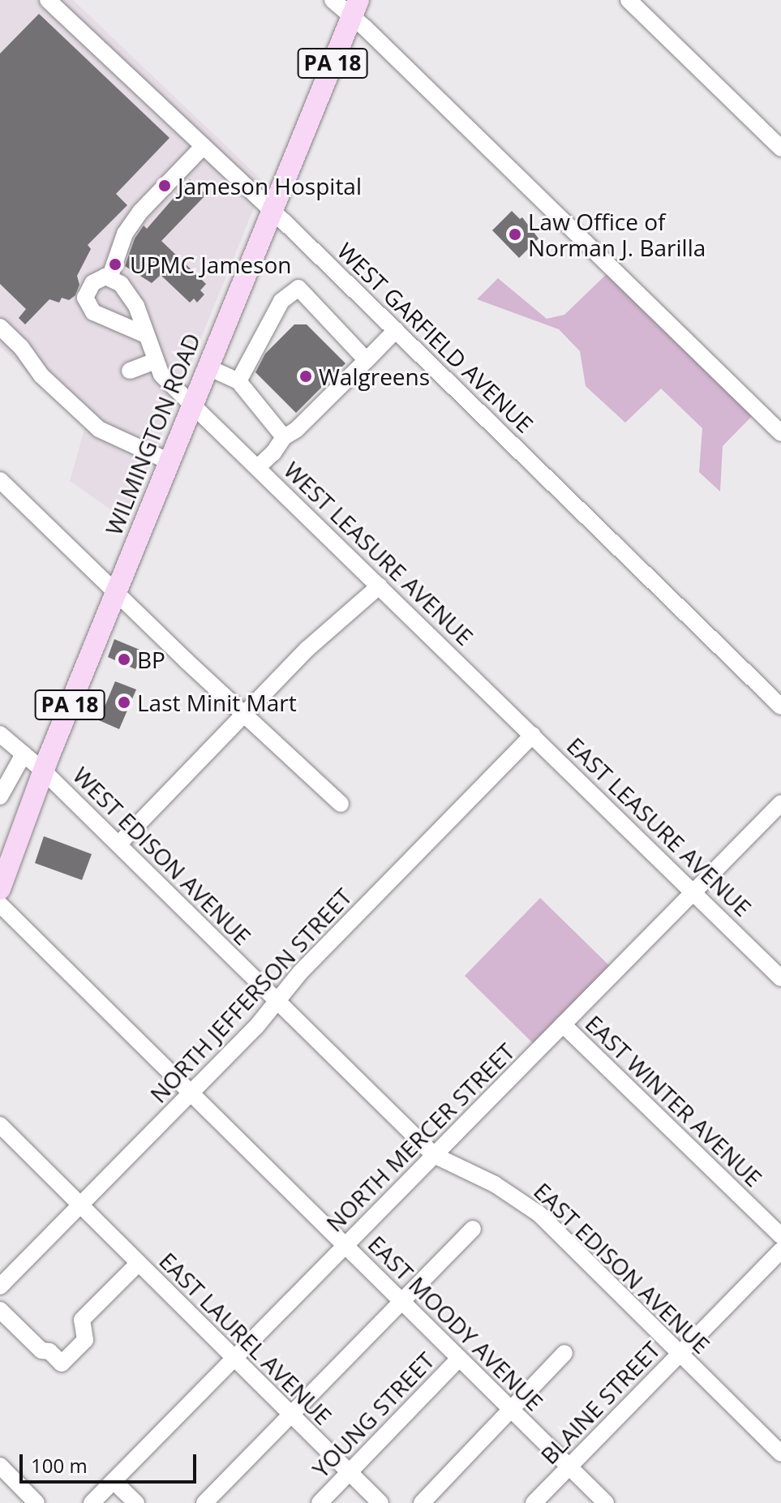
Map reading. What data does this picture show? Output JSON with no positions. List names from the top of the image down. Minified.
{"streets":{"main road":["PA 18","WILMINGTON ROAD"],"street":["WEST GARFIELD AVENUE","WEST LEASURE AVENUE","EAST LEASURE AVENUE","WEST EDISON AVENUE","NORTH JEFFERSON STREET","EAST WINTER AVENUE","NORTH MERCER STREET","EAST EDISON AVENUE","EAST MOODY AVENUE","EAST LAUREL AVENUE","BLAINE STREET","YOUNG STREET"]},"crossings":[["WEST GARFIELD AVENUE","WILMINGTON ROAD"],["WILMINGTON ROAD","WEST LEASURE AVENUE"],["WILMINGTON ROAD","WEST EDISON AVENUE"],["WEST LEASURE AVENUE","EAST LEASURE AVENUE"],["WEST LEASURE AVENUE","NORTH JEFFERSON STREET"],["EAST LEASURE AVENUE","NORTH JEFFERSON STREET"],["EAST LEASURE AVENUE","NORTH MERCER STREET"],["WEST EDISON AVENUE","NORTH JEFFERSON STREET"],["WEST EDISON AVENUE","EAST EDISON AVENUE"],["NORTH JEFFERSON STREET","EAST EDISON AVENUE"],["NORTH JEFFERSON STREET","EAST MOODY AVENUE"],["NORTH JEFFERSON STREET","EAST LAUREL AVENUE"],["EAST WINTER AVENUE","NORTH MERCER STREET"],["NORTH MERCER STREET","EAST EDISON AVENUE"],["NORTH MERCER STREET","EAST MOODY AVENUE"],["NORTH MERCER STREET","EAST LAUREL AVENUE"],["EAST EDISON AVENUE","BLAINE STREET"],["EAST MOODY AVENUE","BLAINE STREET"],["EAST MOODY AVENUE","YOUNG STREET"],["EAST LAUREL AVENUE","YOUNG STREET"]],"places":["Jameson Hospital","Law Office of Norman J. Barilla","UPMC Jameson","Walgreens","BP","Last Minit Mart"],"scale_bar":"100 m"}
